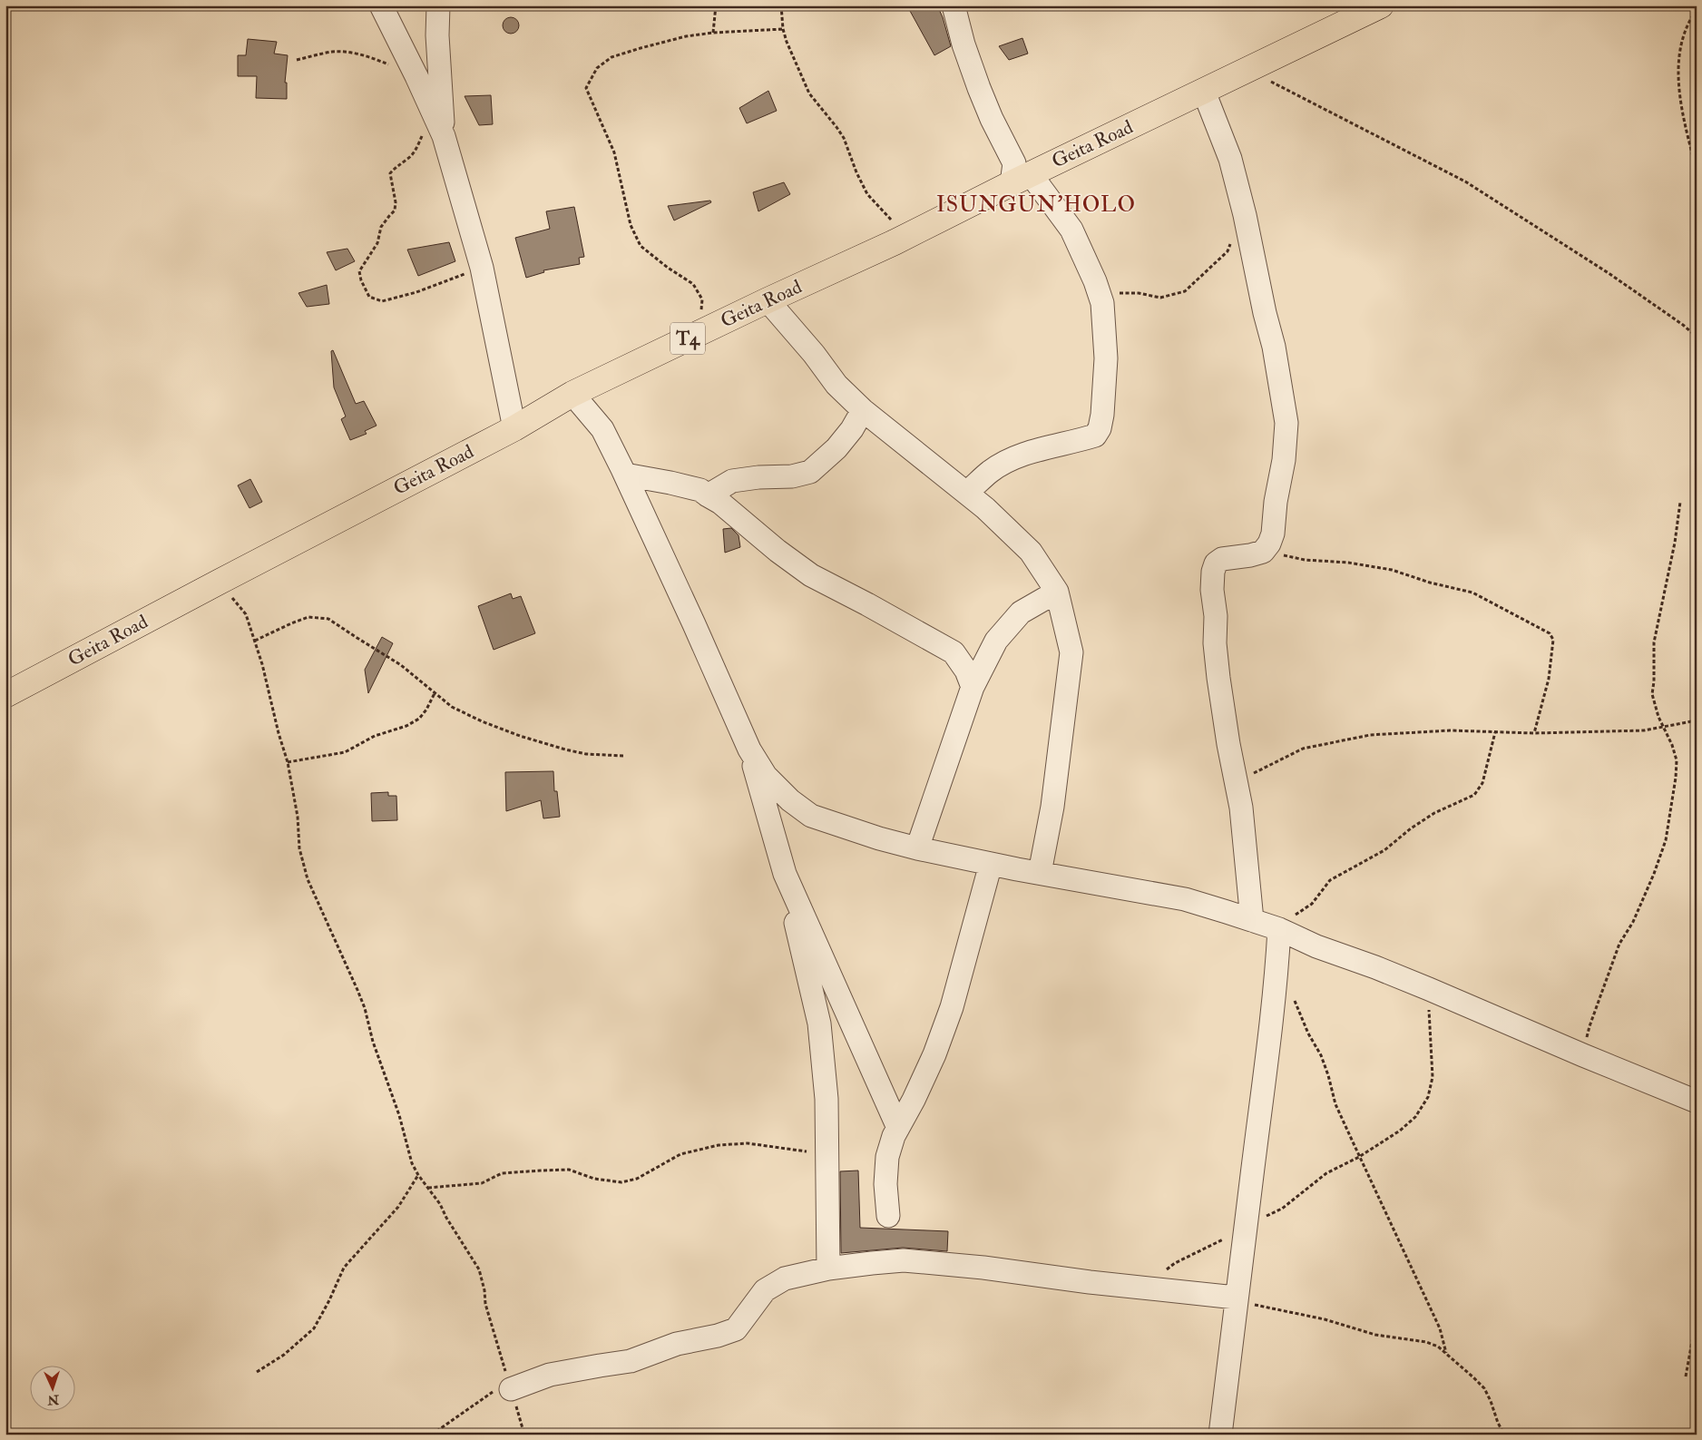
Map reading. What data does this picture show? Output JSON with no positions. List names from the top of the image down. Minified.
{"streets":{"highway":["Geita Road","T4"]},"districts":["ISUNGUN'HOLO"],"north":"bottom"}
